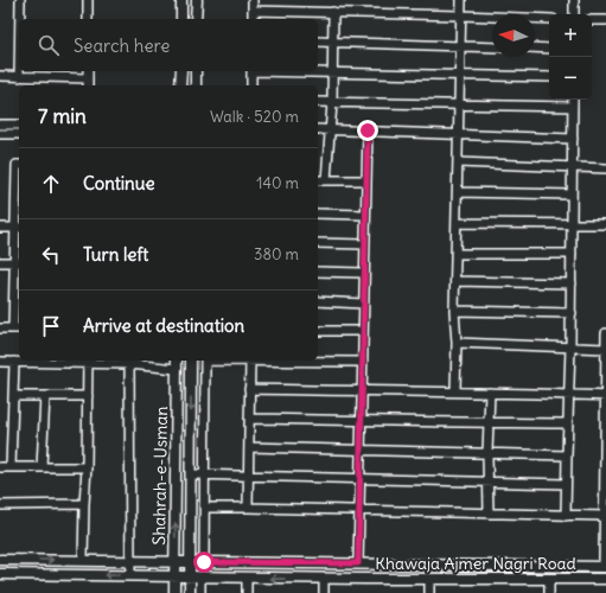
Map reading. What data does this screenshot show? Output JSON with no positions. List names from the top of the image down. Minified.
{"streets":{"main road":["Shahrah-e-Usman","Khawaja Ajmer Nagri Road"]},"crossings":[["Shahrah-e-Usman","Khawaja Ajmer Nagri Road"]],"north":"left","page":{"map_buttons":["+","−"],"search":"Search here","heading":["7 min","Walk · 520 m"],"list":[["Continue","140 m"],["Turn left","380 m"],"Arrive at destination"]}}
